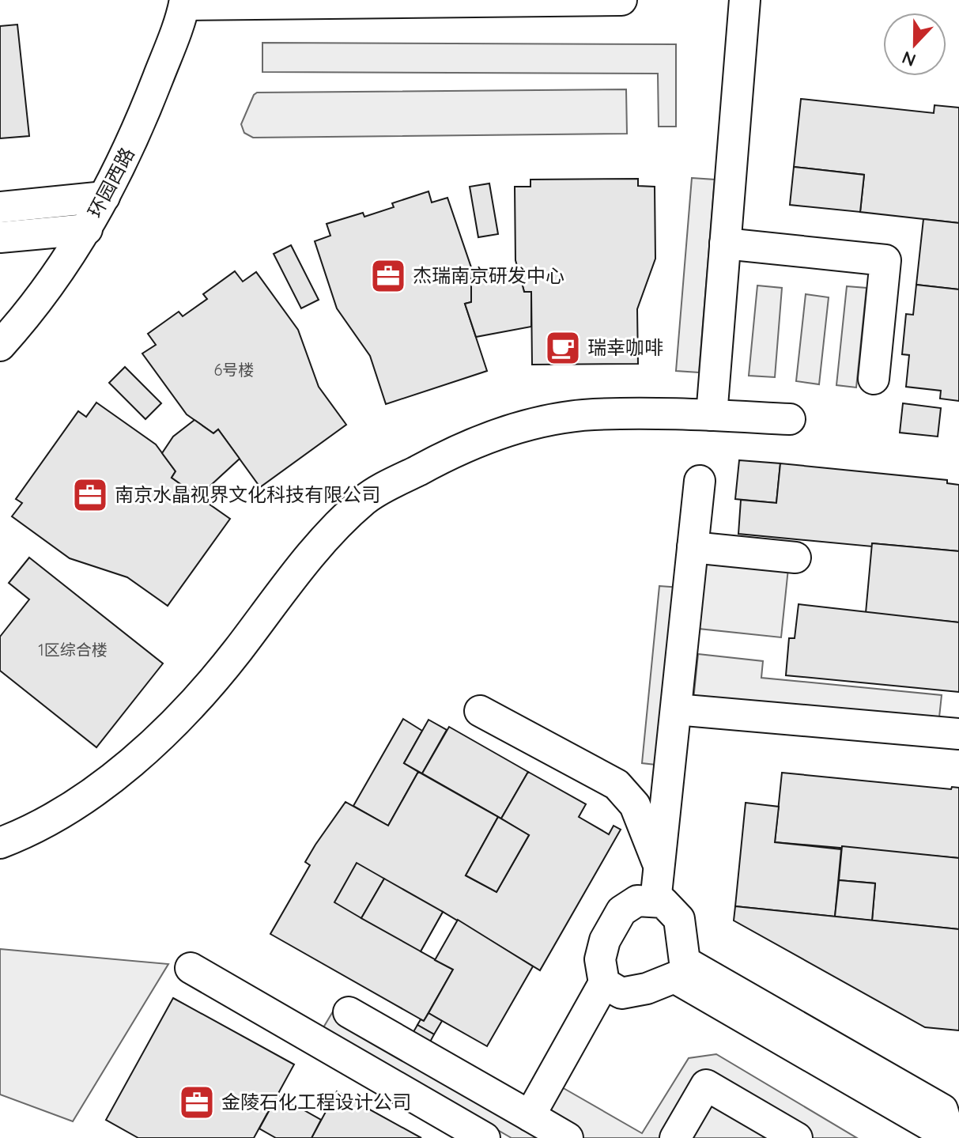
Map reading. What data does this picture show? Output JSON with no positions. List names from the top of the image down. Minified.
{"streets":{"street":["环园西路"]},"places":{"office":["杰瑞南京研发中心","南京水晶视界文化科技有限公司","金陵石化工程设计公司"],"cafe":["瑞幸咖啡"]},"house_numbers":["6号楼","1区综合楼"],"north":"bottom"}
